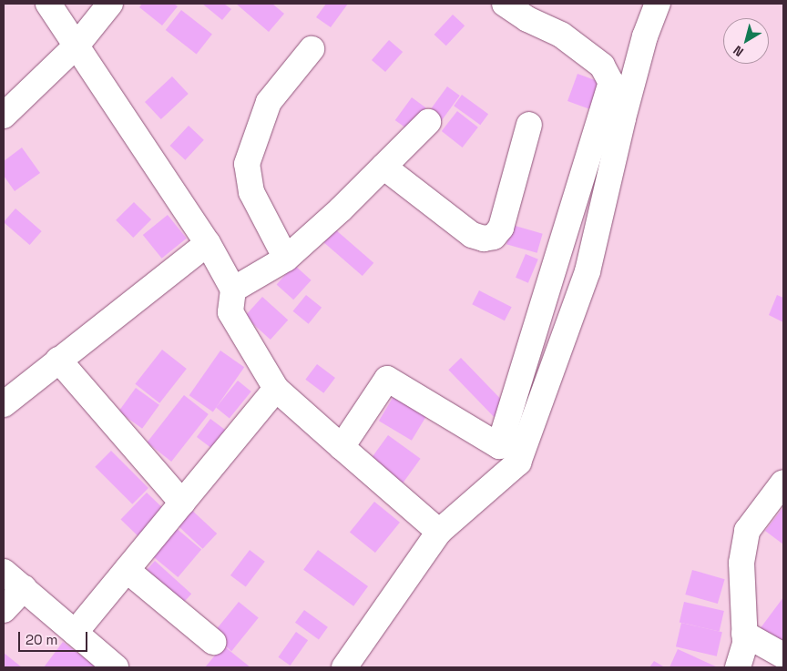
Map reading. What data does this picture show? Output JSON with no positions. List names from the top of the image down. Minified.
{"scale_bar":"20 m","north":"bottom left"}
